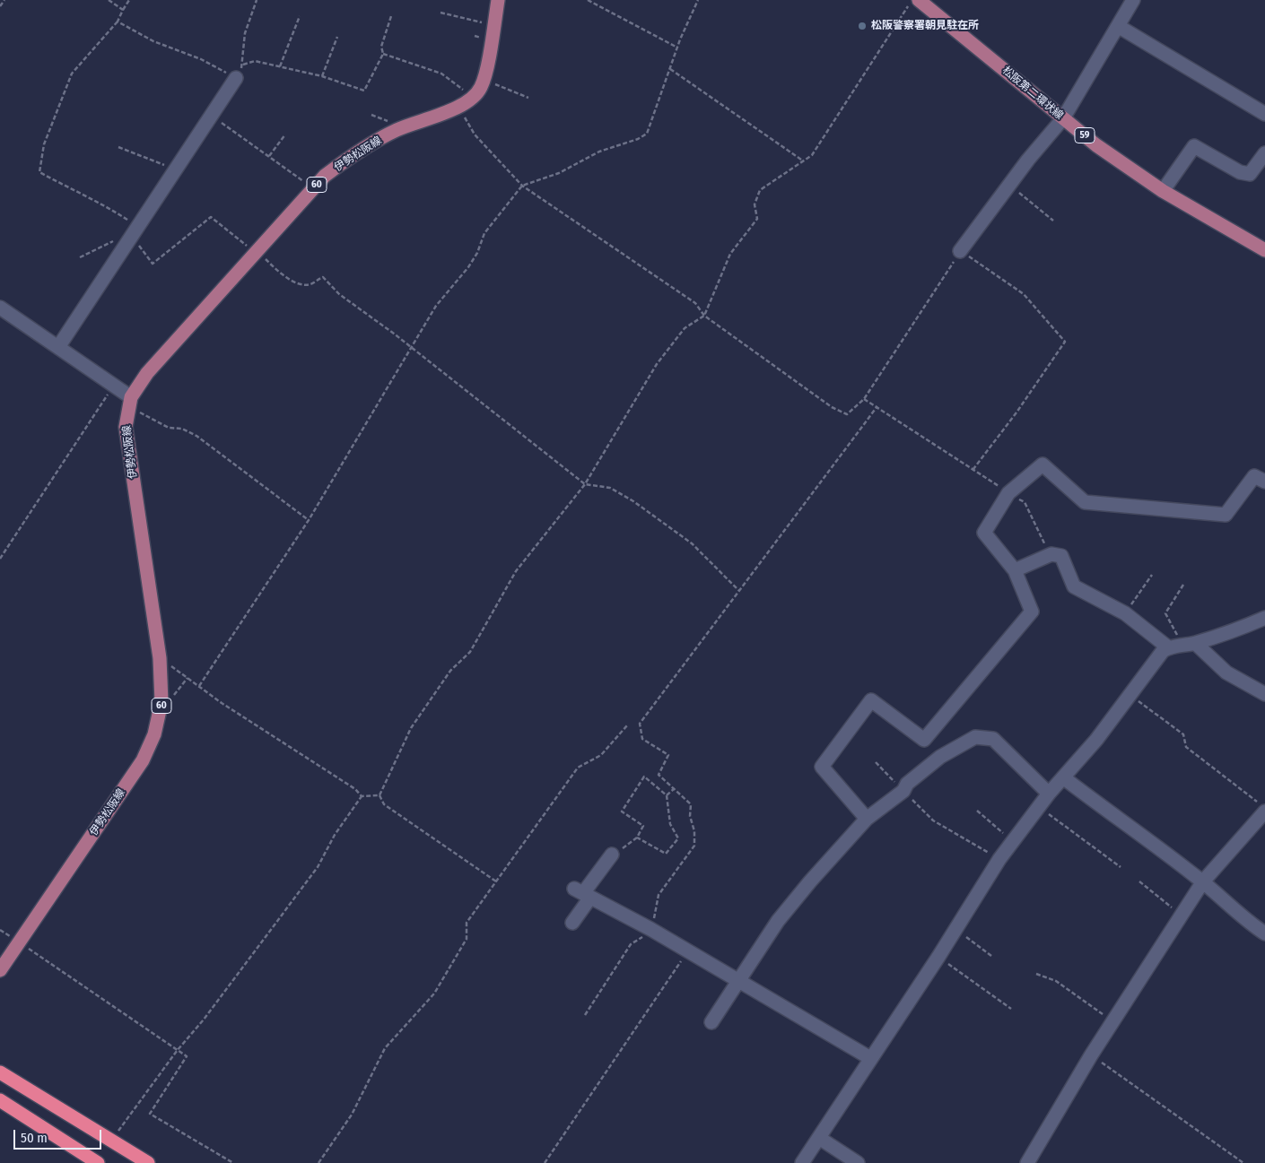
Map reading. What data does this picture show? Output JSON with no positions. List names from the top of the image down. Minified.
{"streets":{"main road":["松阪第二環状線","59","伊勢松阪線","60"]},"places":["松阪警察署朝見駐在所"],"scale_bar":"50 m"}
